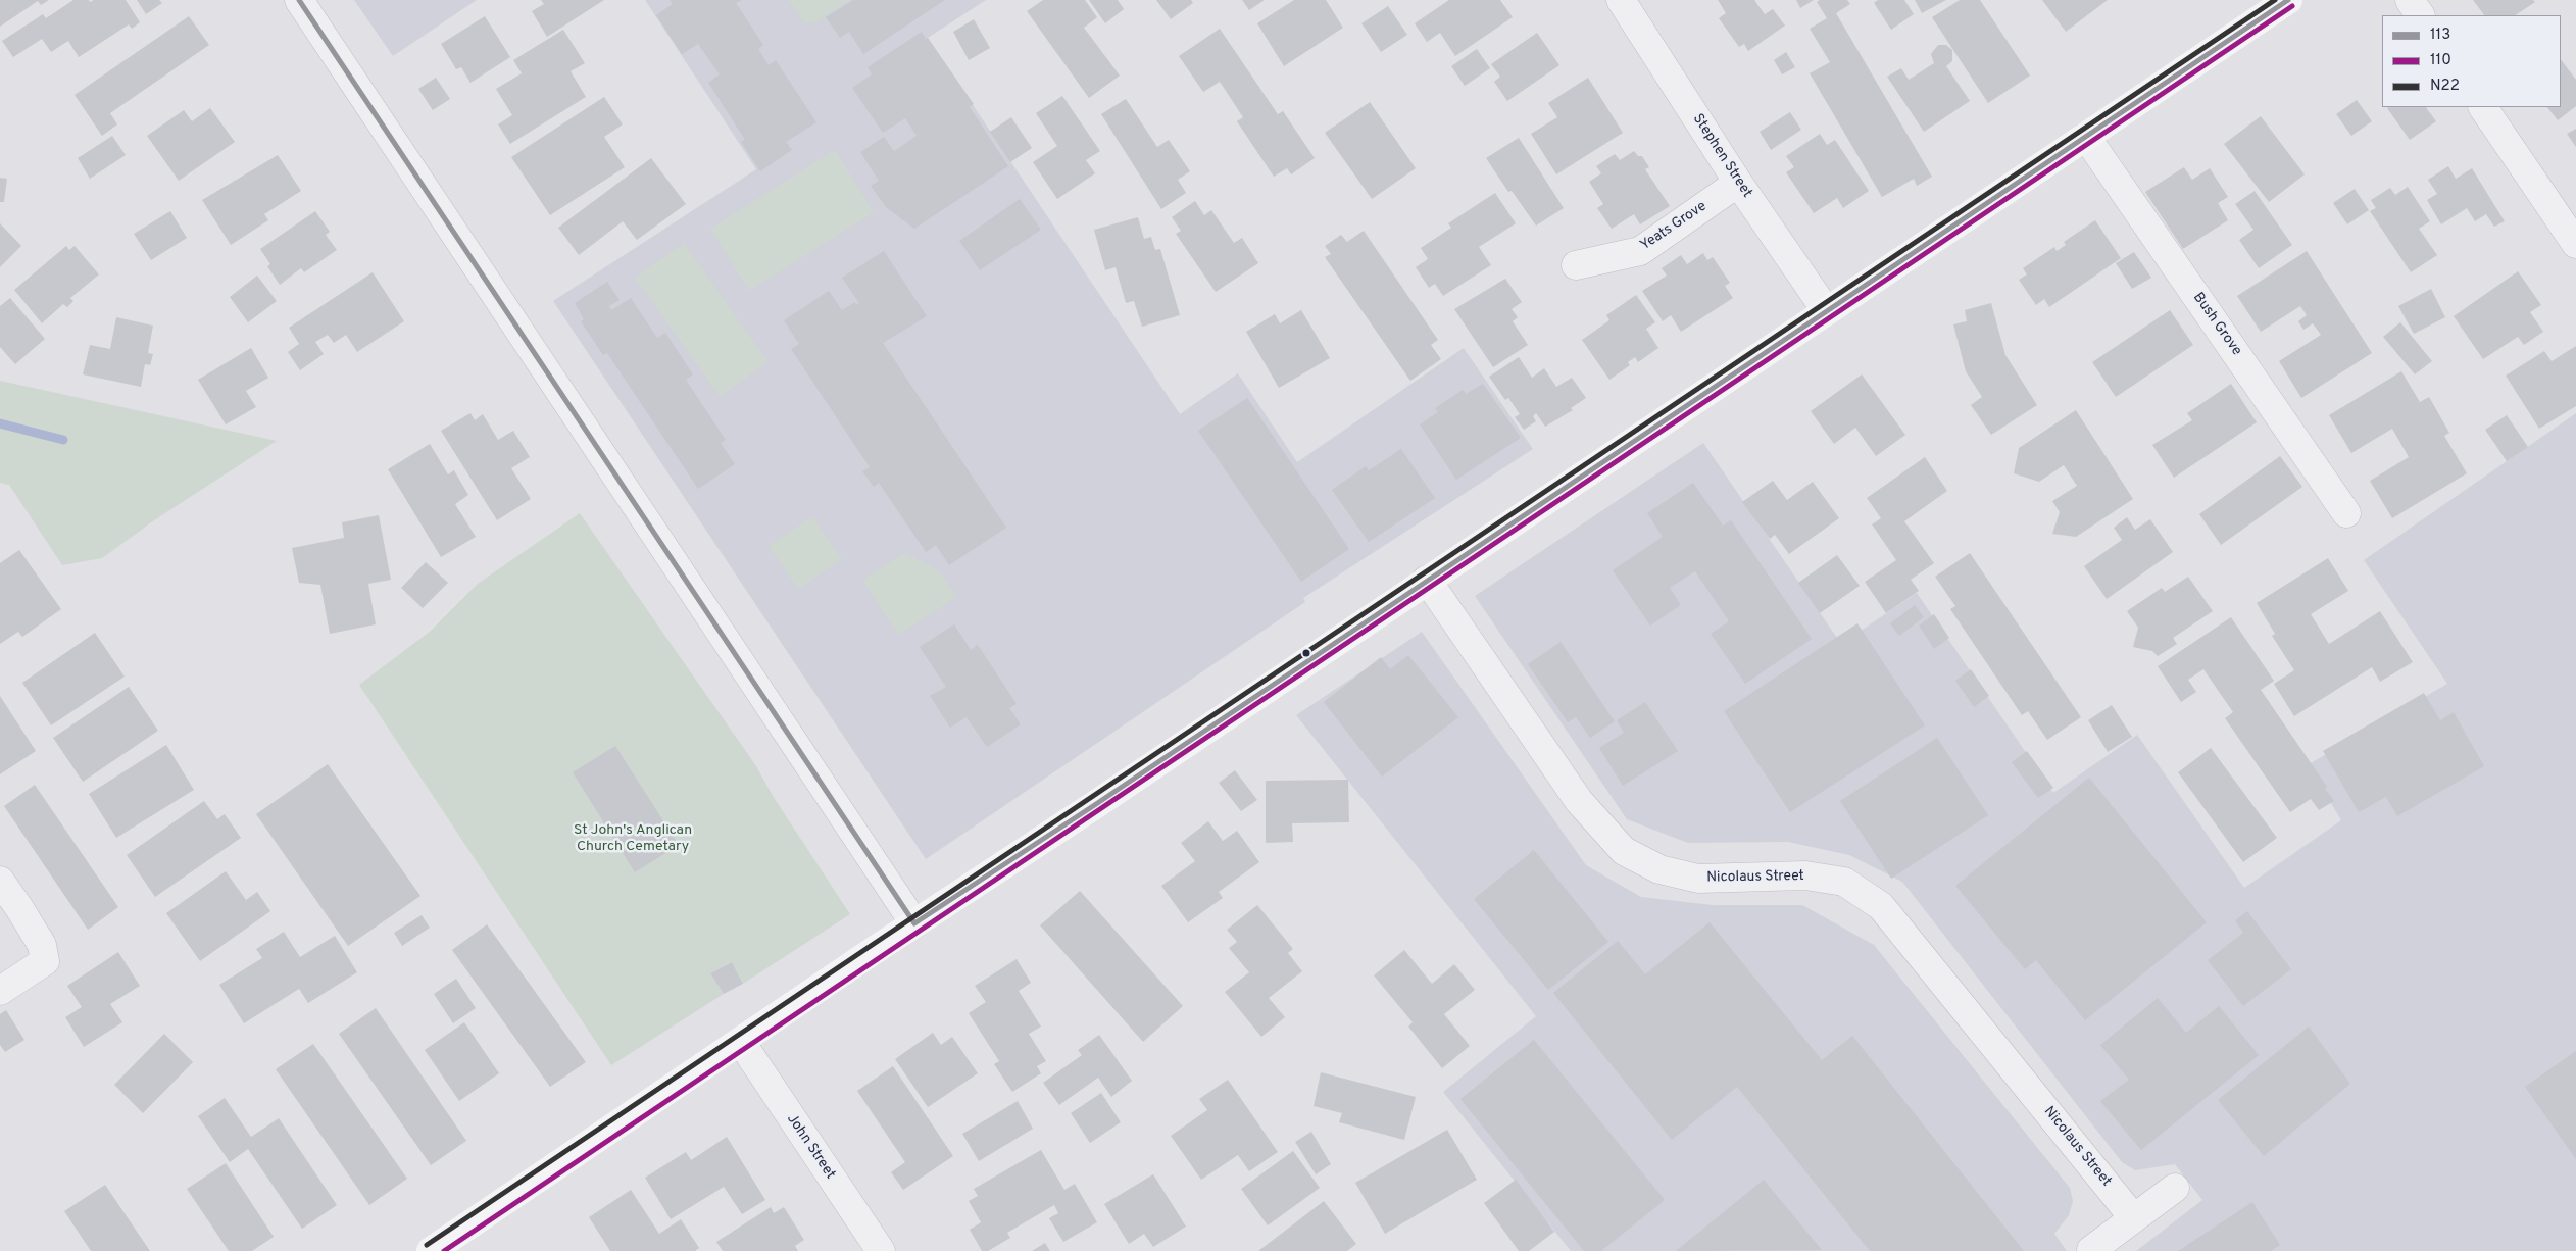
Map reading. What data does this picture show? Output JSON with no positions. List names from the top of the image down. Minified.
{"streets":{"street":["Stephen Street","Yeats Grove","Bush Grove","Nicolaus Street","John Street"]},"crossings":[["Stephen Street","Yeats Grove"]],"parks":["St John's Anglican Church Cemetary"],"lines":["transit line 113","transit line N22","transit line 110"],"legend":["113","110","N22"]}
